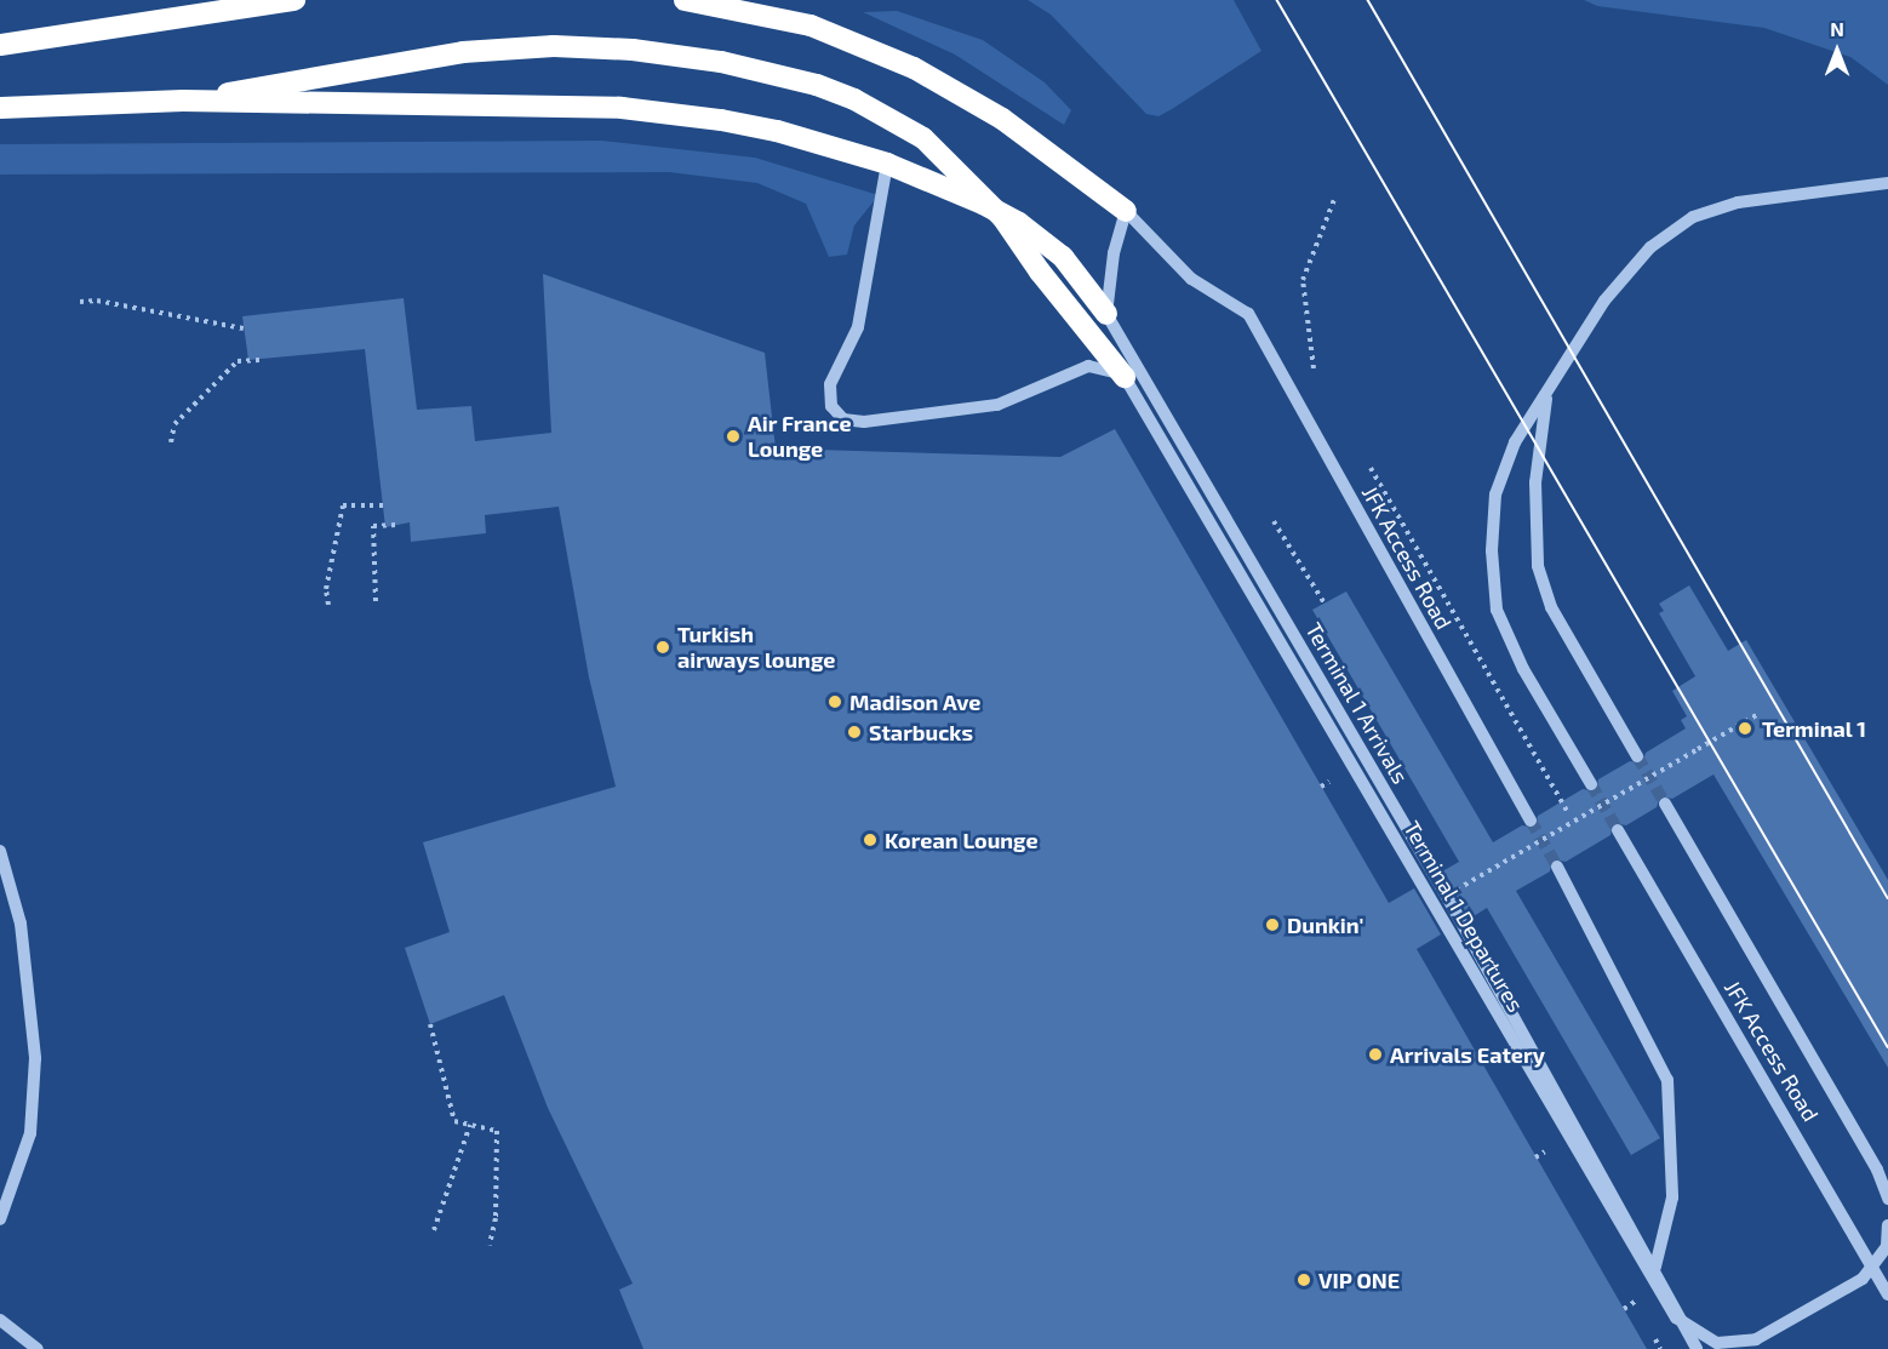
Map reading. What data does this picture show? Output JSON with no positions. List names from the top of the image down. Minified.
{"streets":{"street":["JFK Access Road","Terminal 1 Arrivals","Terminal 1 Departures"]},"crossings":[["Terminal 1 Arrivals","Terminal 1 Departures"]],"places":["Air France Lounge","Turkish airways lounge","Madison Ave","Terminal 1","Starbucks","Korean Lounge","Dunkin'","Arrivals Eatery","VIP ONE"],"north":"top"}
